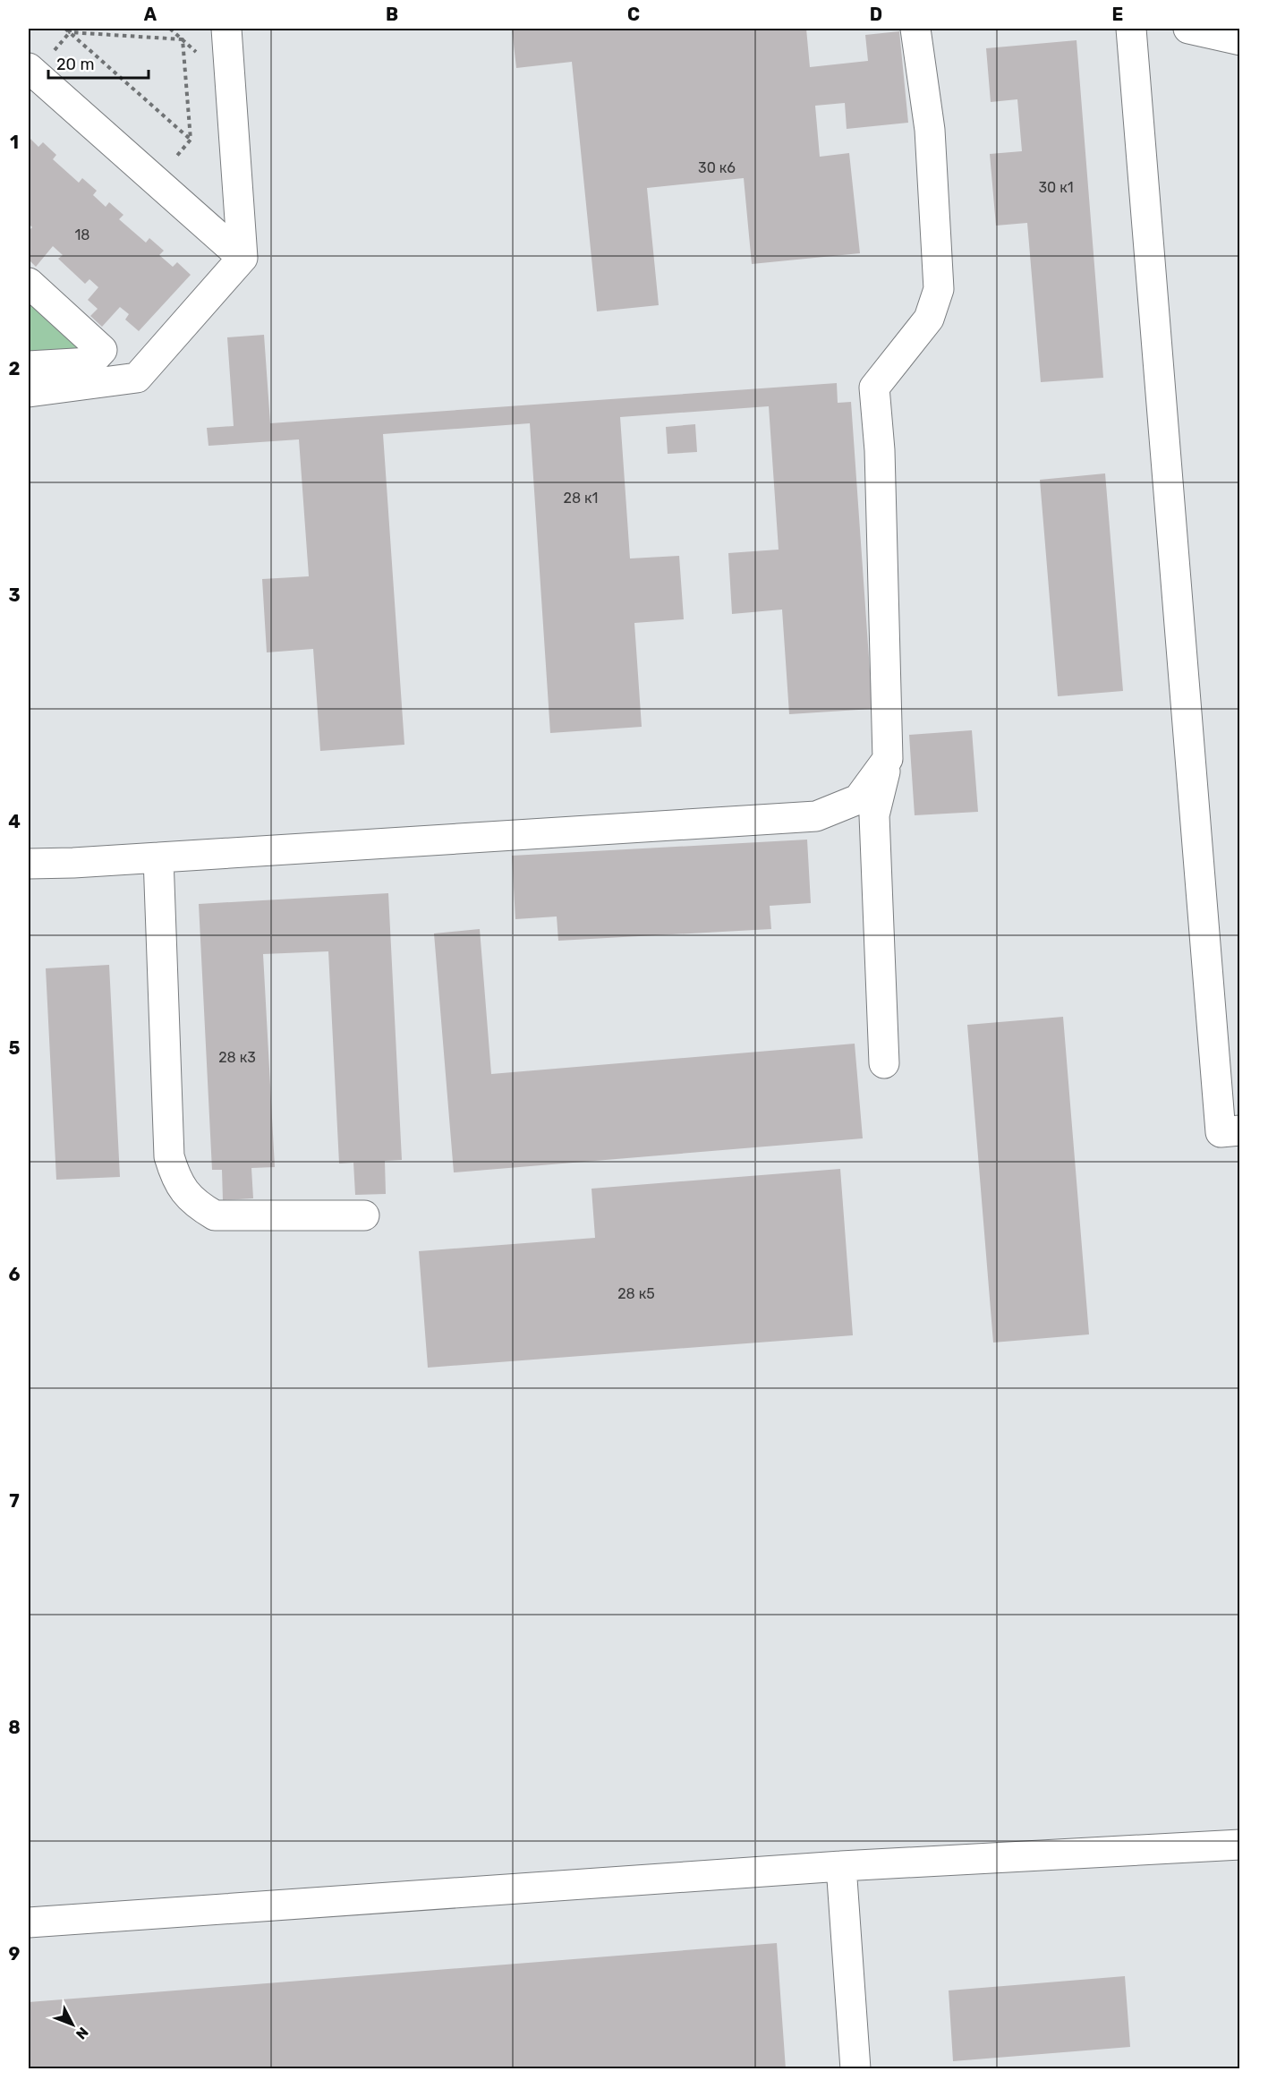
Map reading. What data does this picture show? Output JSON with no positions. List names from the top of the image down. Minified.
{"house_numbers":["30 к6","30 к1","18","28 к1","28 к3","28 к5"],"scale_bar":"20 m","north":"bottom right","grid":{"columns":["A","B","C","D","E"],"rows":["1","2","3","4","5","6","7","8","9"]}}
